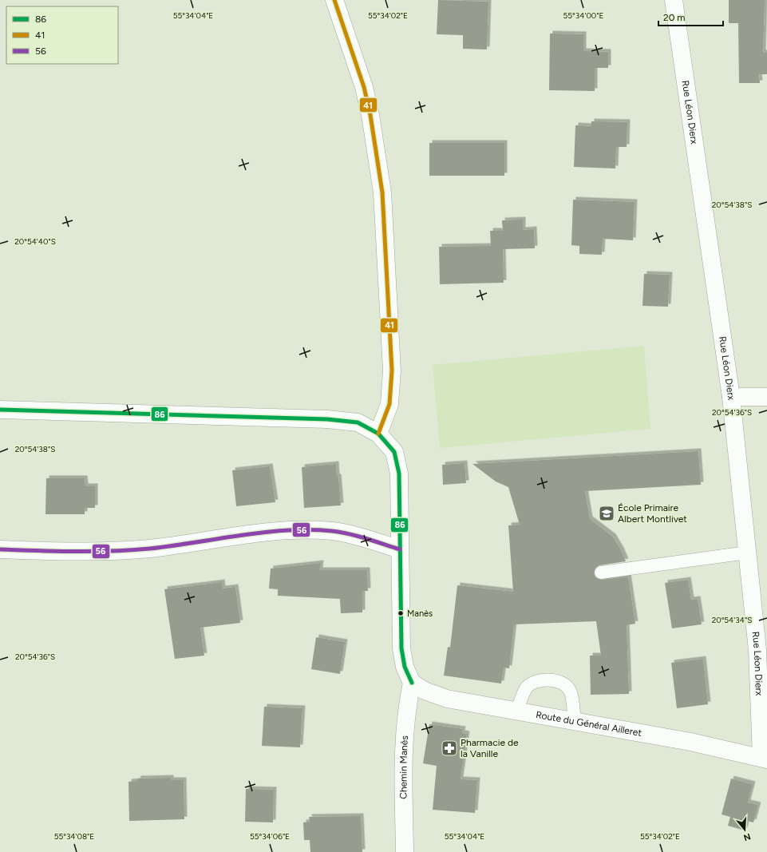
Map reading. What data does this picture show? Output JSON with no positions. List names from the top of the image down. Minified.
{"streets":{"street":["Rue Léon Dierx","Route du Général Ailleret","Chemin Manès"]},"crossings":[["Rue Léon Dierx","Route du Général Ailleret"],["Route du Général Ailleret","Chemin Manès"]],"places":{"school or university":["École Primaire Albert Montlivet"],"other":["Manès"],"pharmacy":["Pharmacie de la Vanille"]},"lines":["transit line 41","transit line 86","transit line 56"],"legend":["86","41","56"],"scale_bar":"20 m","north":"bottom","coordinates":["55°34'04\"E","55°34'02\"E","55°34'00\"E","20°54'38\"S","20°54'40\"S","20°54'36\"S","20°54'34\"S","55°34'08\"E","55°34'06\"E"]}
